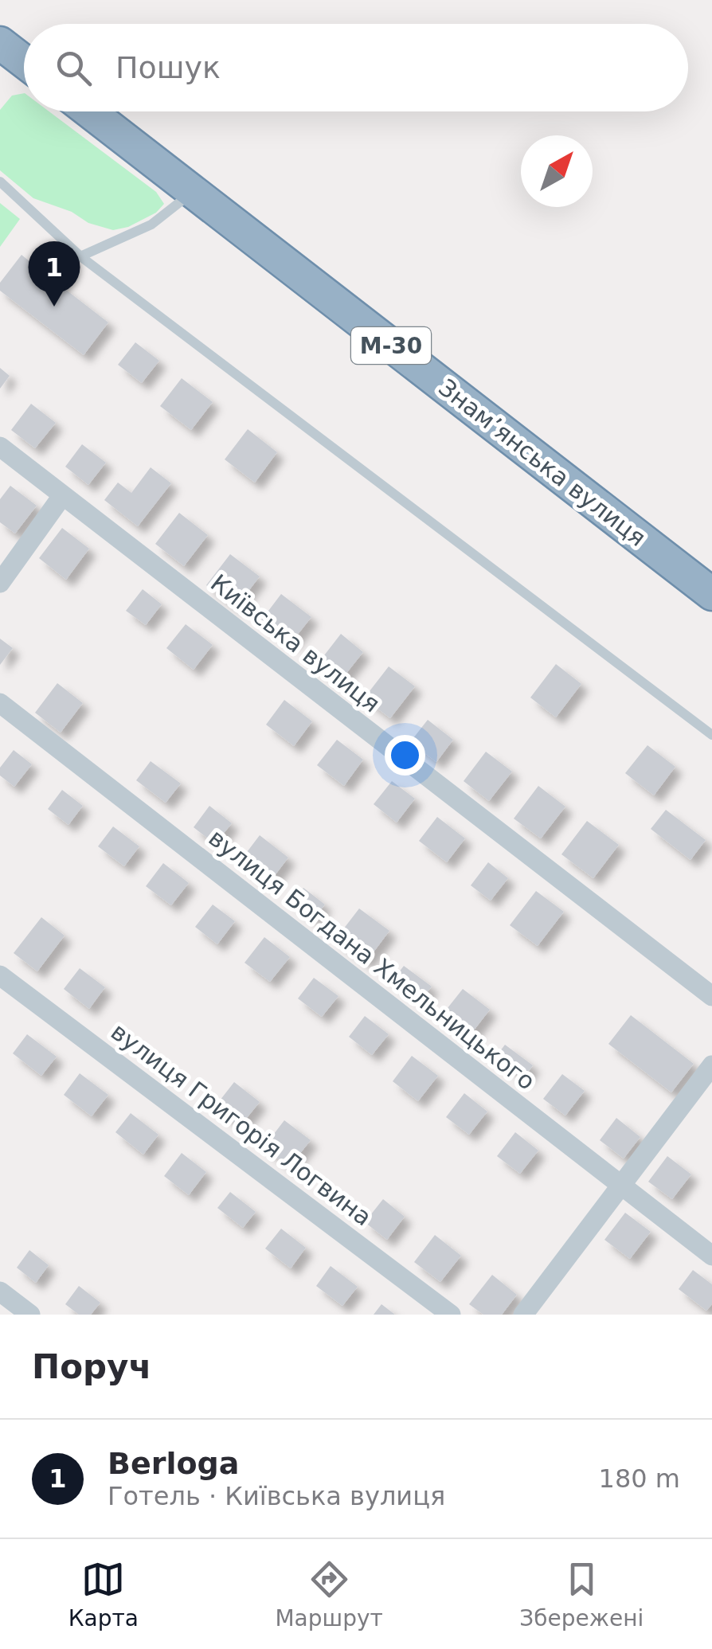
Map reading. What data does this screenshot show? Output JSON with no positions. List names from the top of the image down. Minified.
{"streets":{"highway":["М-30","Знамʼянська вулиця"],"street":["Київська вулиця","вулиця Богдана Хмельницького","вулиця Григорія Логвина"]},"north":"top right","page":{"search":"Пошук","pins":"1","heading":"Поруч","list":[{"mark":"1","name":"Berloga","note":"Готель · Київська вулиця","value":"180 m"}],"nav":["Карта","Маршрут","Збережені"]}}
